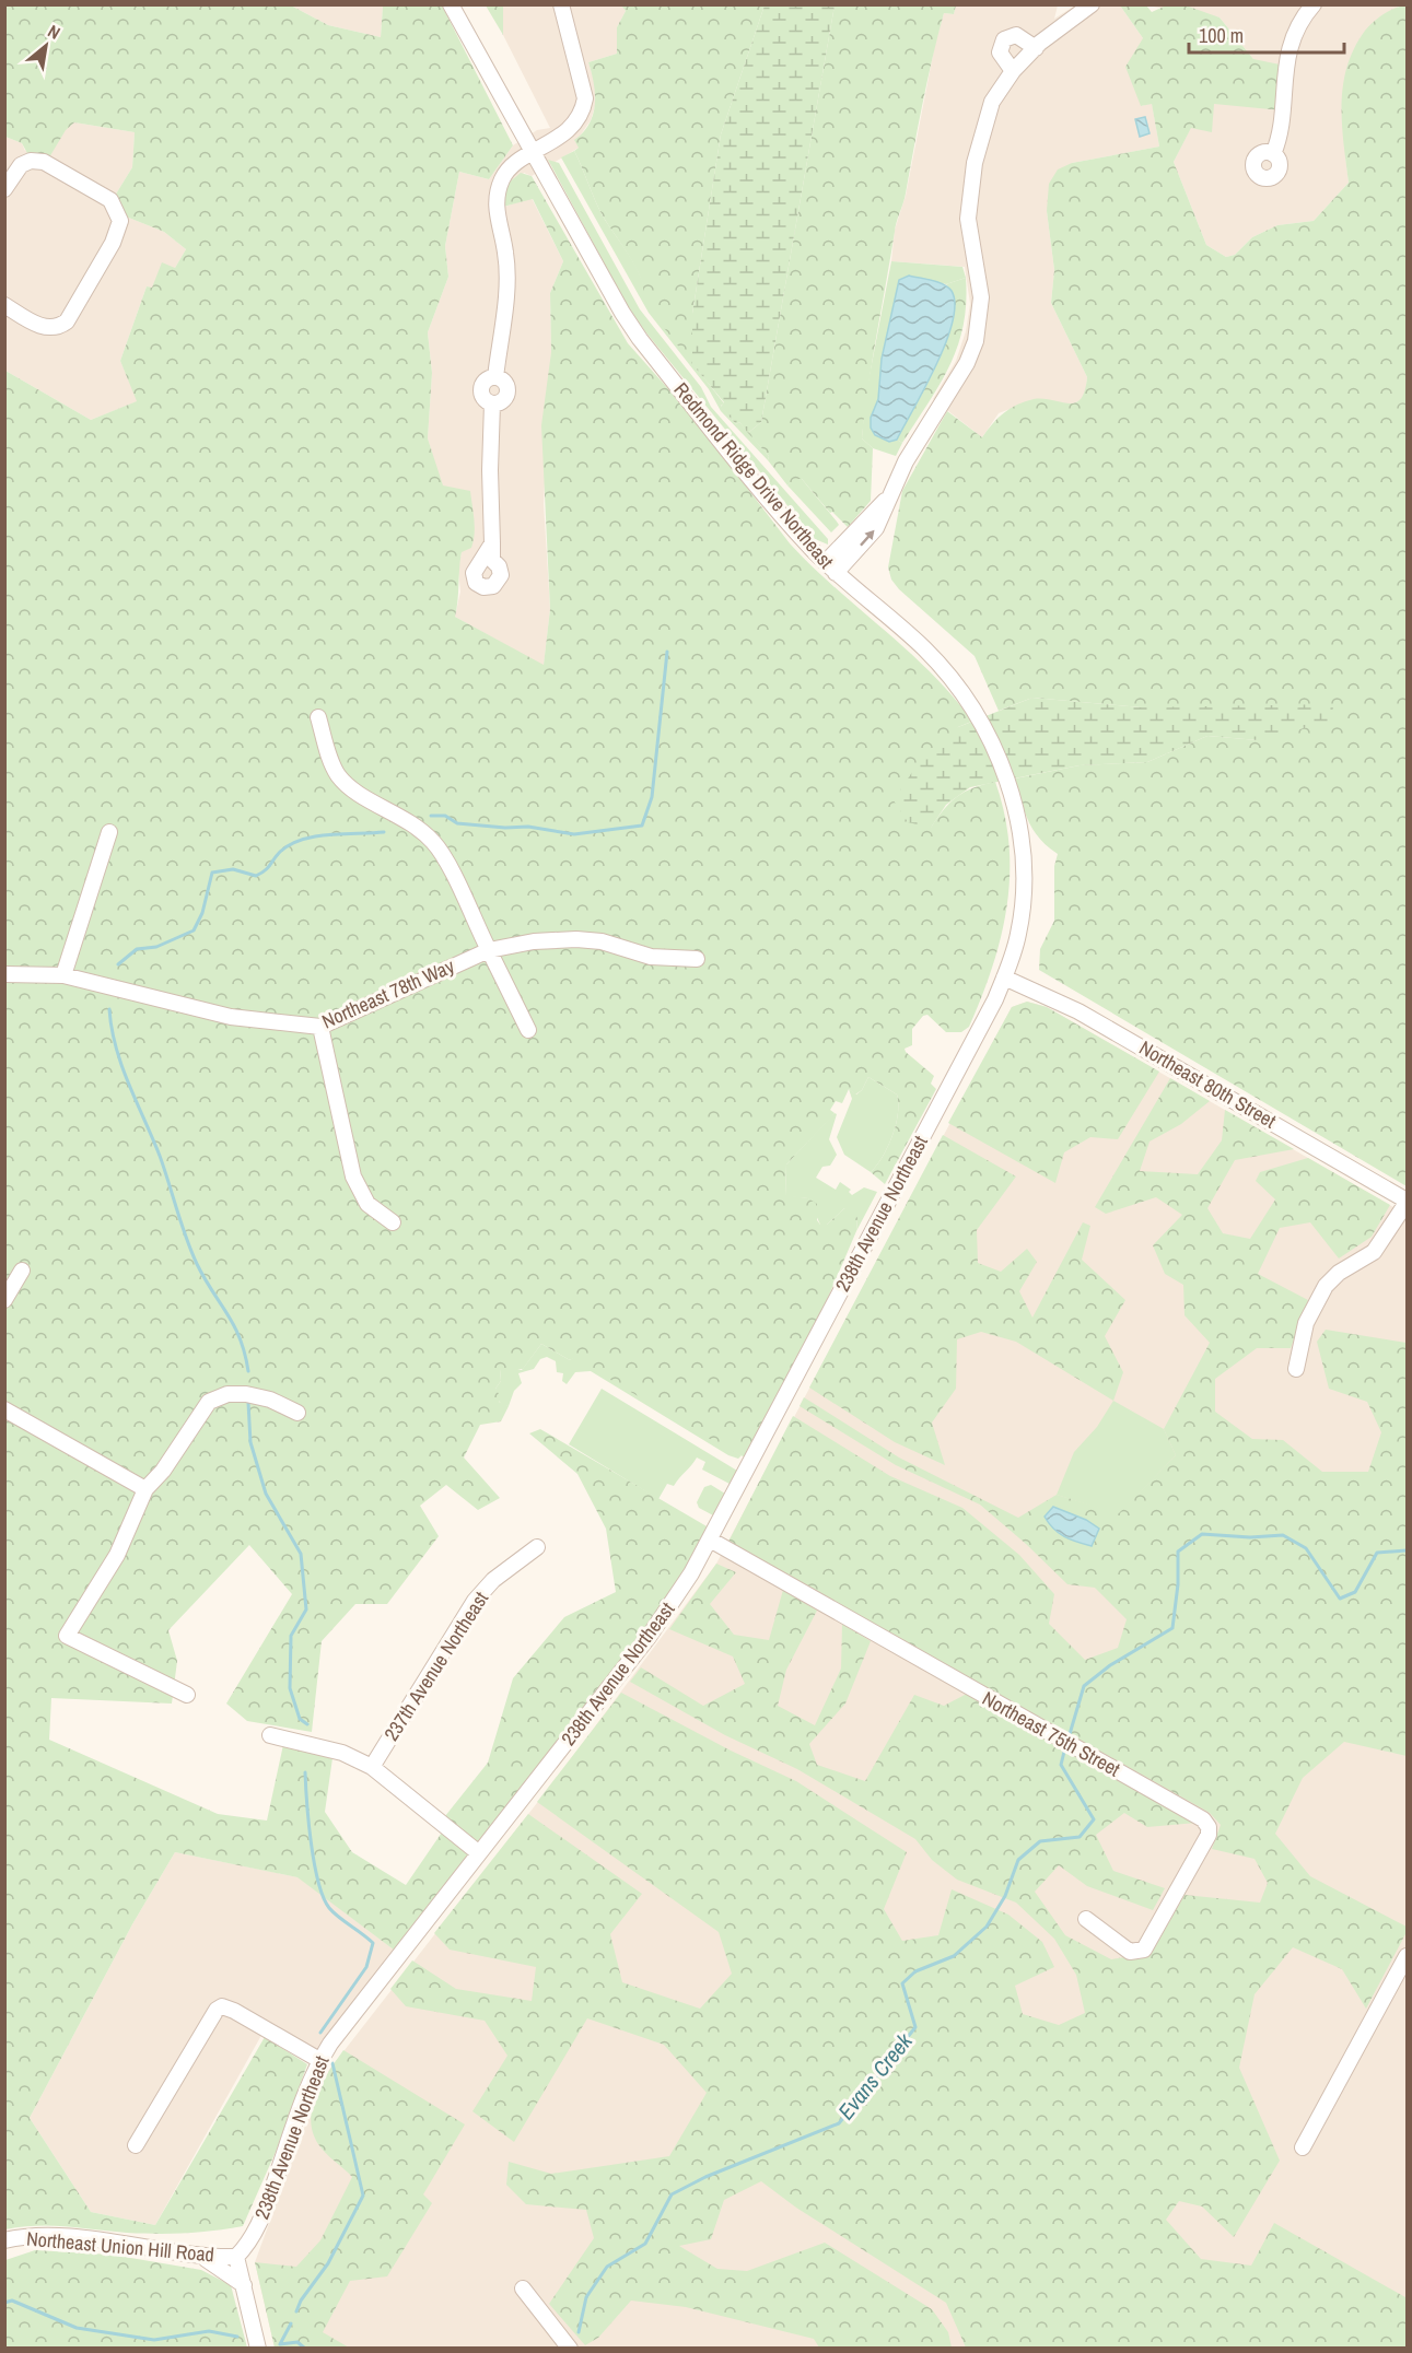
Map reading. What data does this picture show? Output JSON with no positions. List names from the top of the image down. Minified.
{"streets":{"street":["Redmond Ridge Drive Northeast","Northeast 78th Way","Northeast 80th Street","238th Avenue Northeast","237th Avenue Northeast","Northeast 75th Street","Northeast Union Hill Road"]},"crossings":[["Redmond Ridge Drive Northeast","Northeast 80th Street"],["Redmond Ridge Drive Northeast","238th Avenue Northeast"],["Northeast 80th Street","238th Avenue Northeast"],["238th Avenue Northeast","Northeast 75th Street"],["238th Avenue Northeast","Northeast Union Hill Road"]],"water":["Evans Creek"],"scale_bar":"100 m","north":"top right"}
